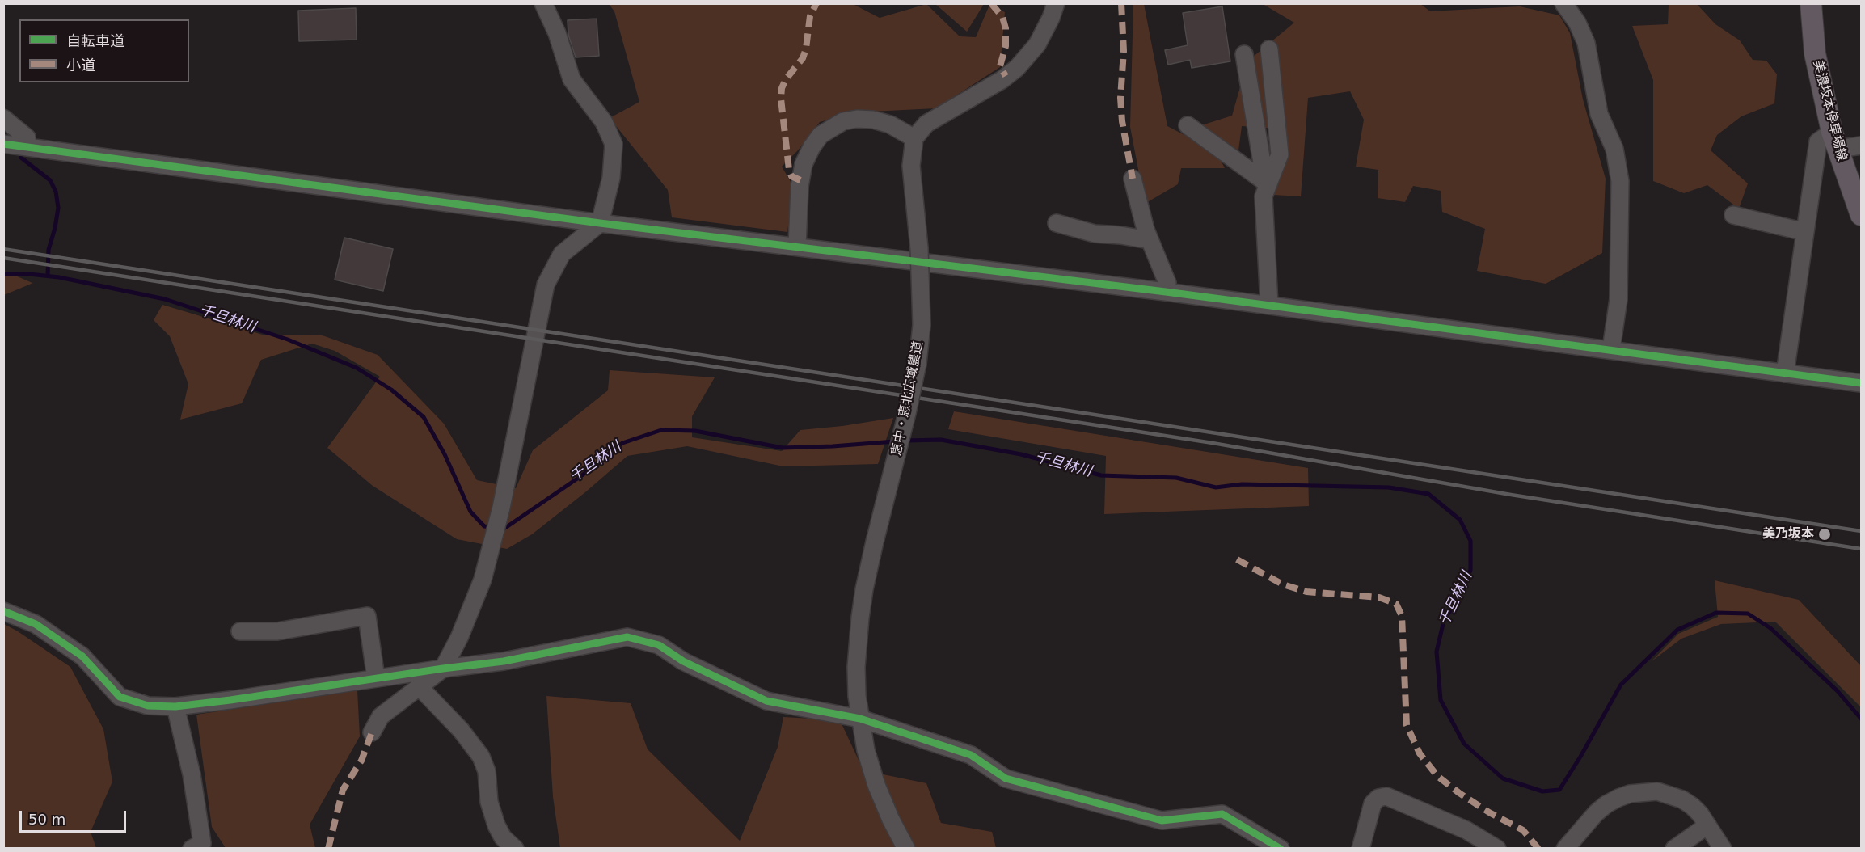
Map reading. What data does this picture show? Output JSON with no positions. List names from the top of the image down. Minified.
{"streets":{"main road":["美濃坂本停車場線"],"street":["恵中・恵北広域農道"]},"water":["千旦林川"],"places":["美乃坂本"],"legend":["自転車道","小道"],"scale_bar":"50 m"}
